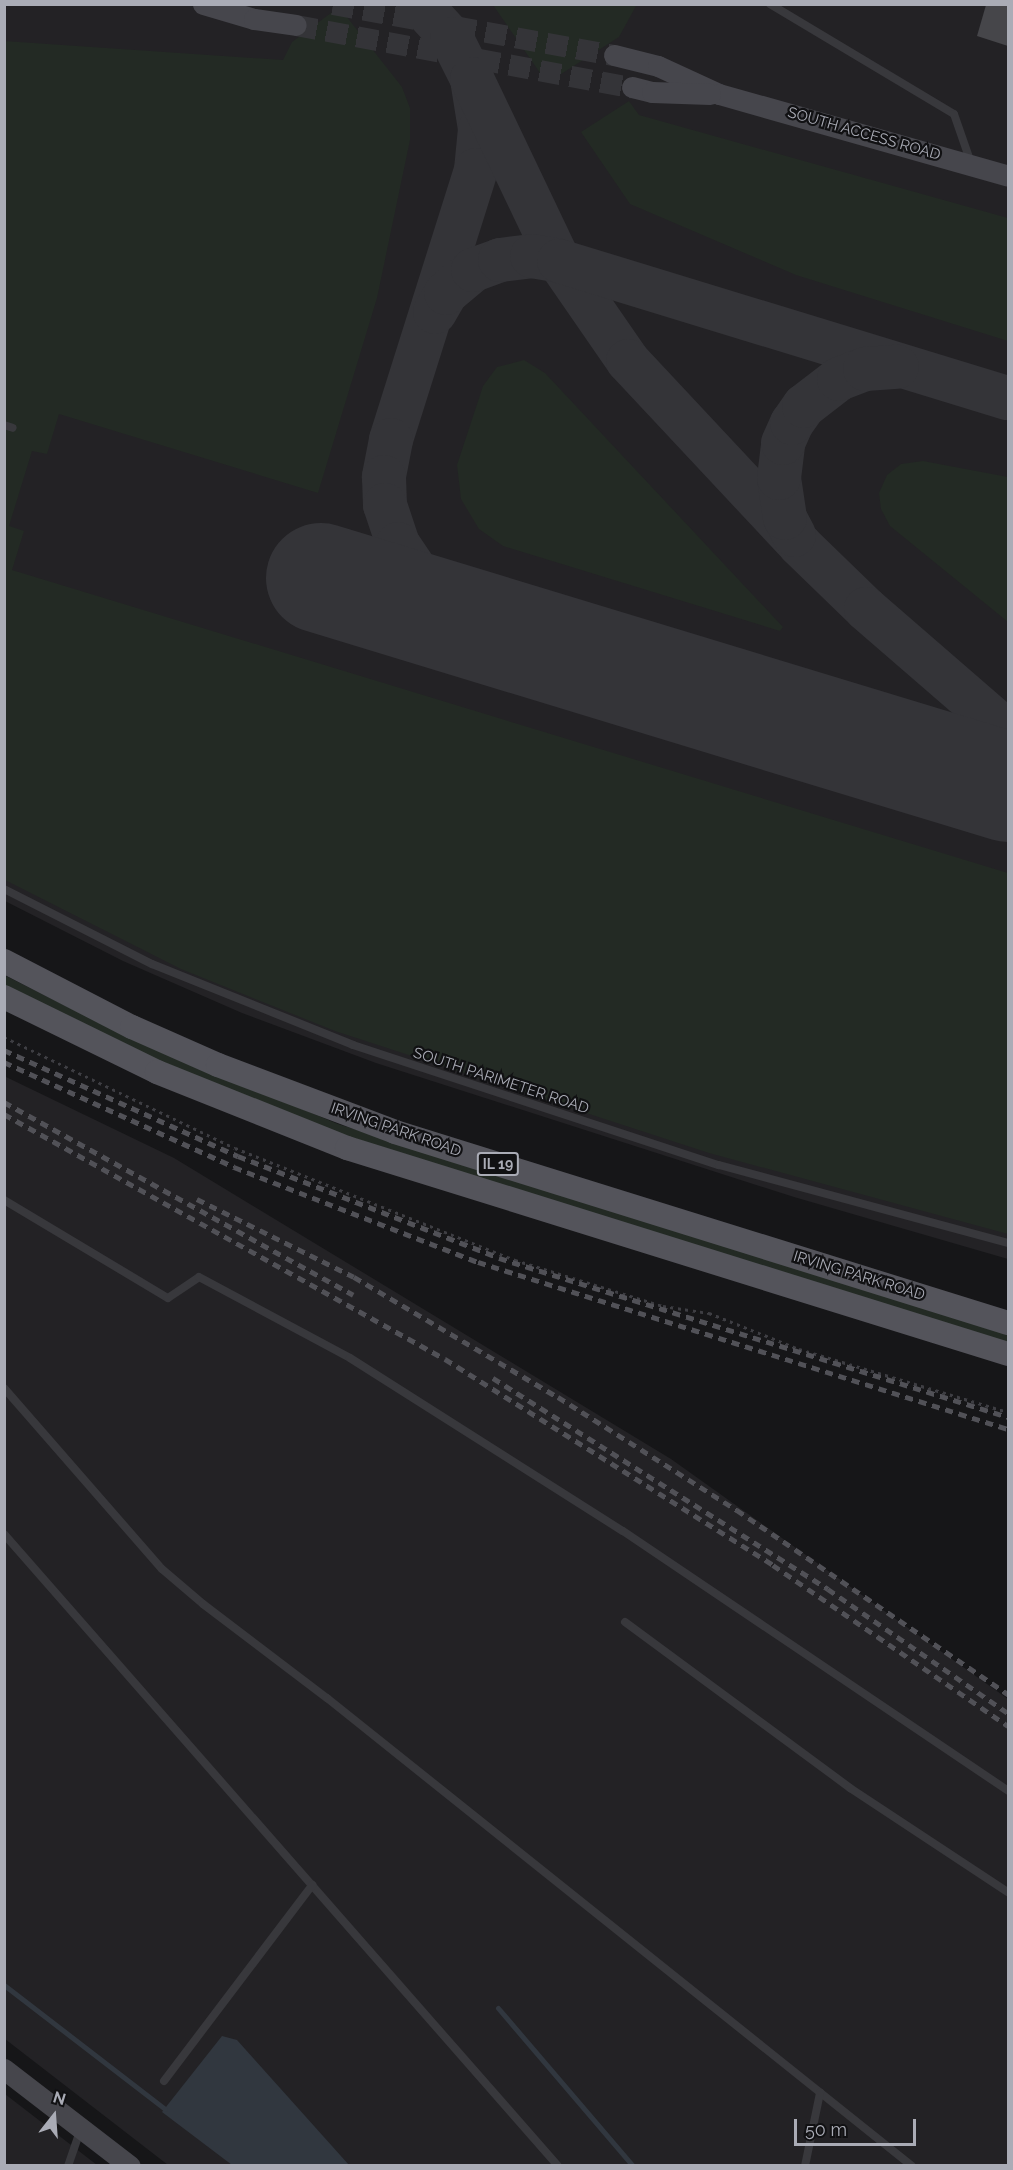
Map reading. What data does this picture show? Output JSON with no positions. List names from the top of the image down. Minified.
{"streets":{"main road":["IRVING PARK ROAD","IL 19"],"street":["SOUTH ACCESS ROAD"],"lane":["SOUTH PARIMETER ROAD"]},"scale_bar":"50 m","north":"top"}
